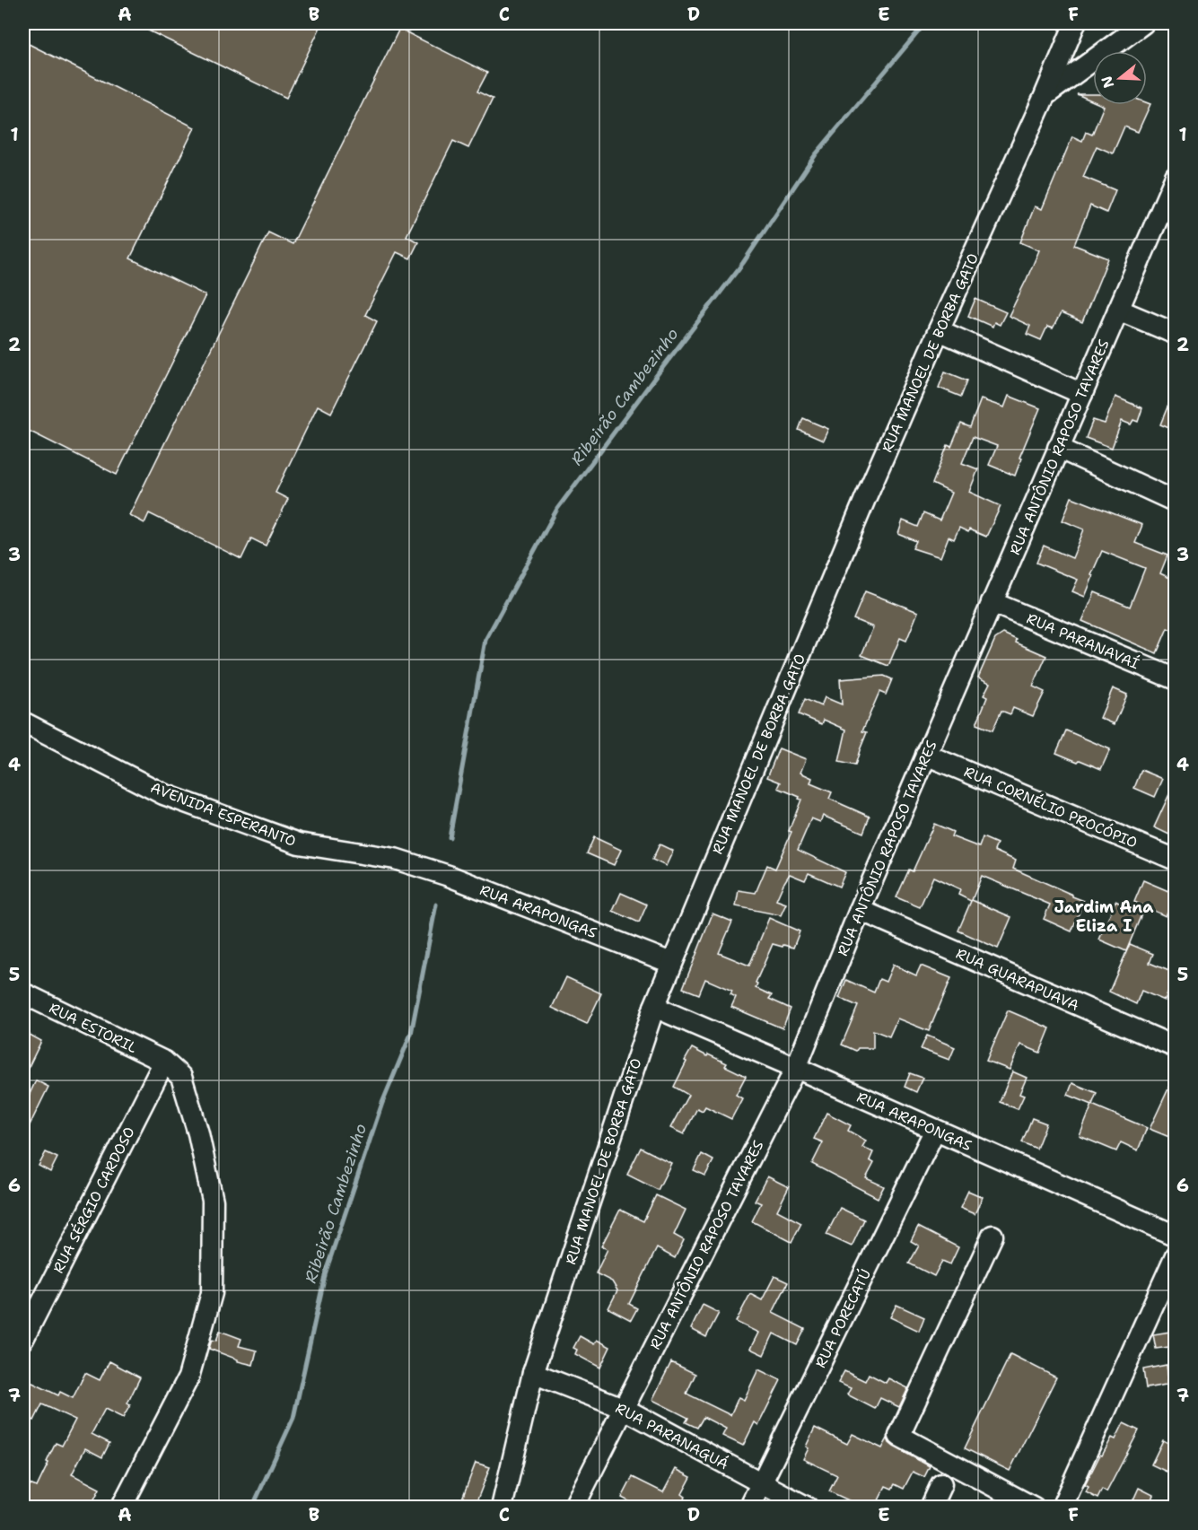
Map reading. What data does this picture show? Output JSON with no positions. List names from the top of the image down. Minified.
{"streets":{"street":["RUA MANOEL DE BORBA GATO","RUA ANTÔNIO RAPOSO TAVARES","RUA PARANAVAÍ","RUA CORNÉLIO PROCÓPIO","AVENIDA ESPERANTO","RUA ARAPONGAS","RUA GUARAPUAVA","RUA ESTORIL","RUA SÉRGIO CARDOSO","RUA PORECATÚ","RUA PARANAGUÁ"]},"crossings":[["RUA MANOEL DE BORBA GATO","RUA ARAPONGAS"],["RUA MANOEL DE BORBA GATO","RUA PARANAGUÁ"],["RUA ANTÔNIO RAPOSO TAVARES","RUA PARANAVAÍ"],["RUA ANTÔNIO RAPOSO TAVARES","RUA CORNÉLIO PROCÓPIO"],["RUA ANTÔNIO RAPOSO TAVARES","RUA ARAPONGAS"],["RUA ANTÔNIO RAPOSO TAVARES","RUA GUARAPUAVA"],["RUA ANTÔNIO RAPOSO TAVARES","RUA PARANAGUÁ"],["AVENIDA ESPERANTO","RUA ARAPONGAS"],["RUA ARAPONGAS","RUA PORECATÚ"],["RUA ESTORIL","RUA SÉRGIO CARDOSO"],["RUA PORECATÚ","RUA PARANAGUÁ"]],"districts":["Jardim Ana Eliza I"],"water":["Ribeirão Cambezinho"],"north":"left","grid":{"columns":["A","B","C","D","E","F"],"rows":["1","2","3","4","5","6","7"]}}
